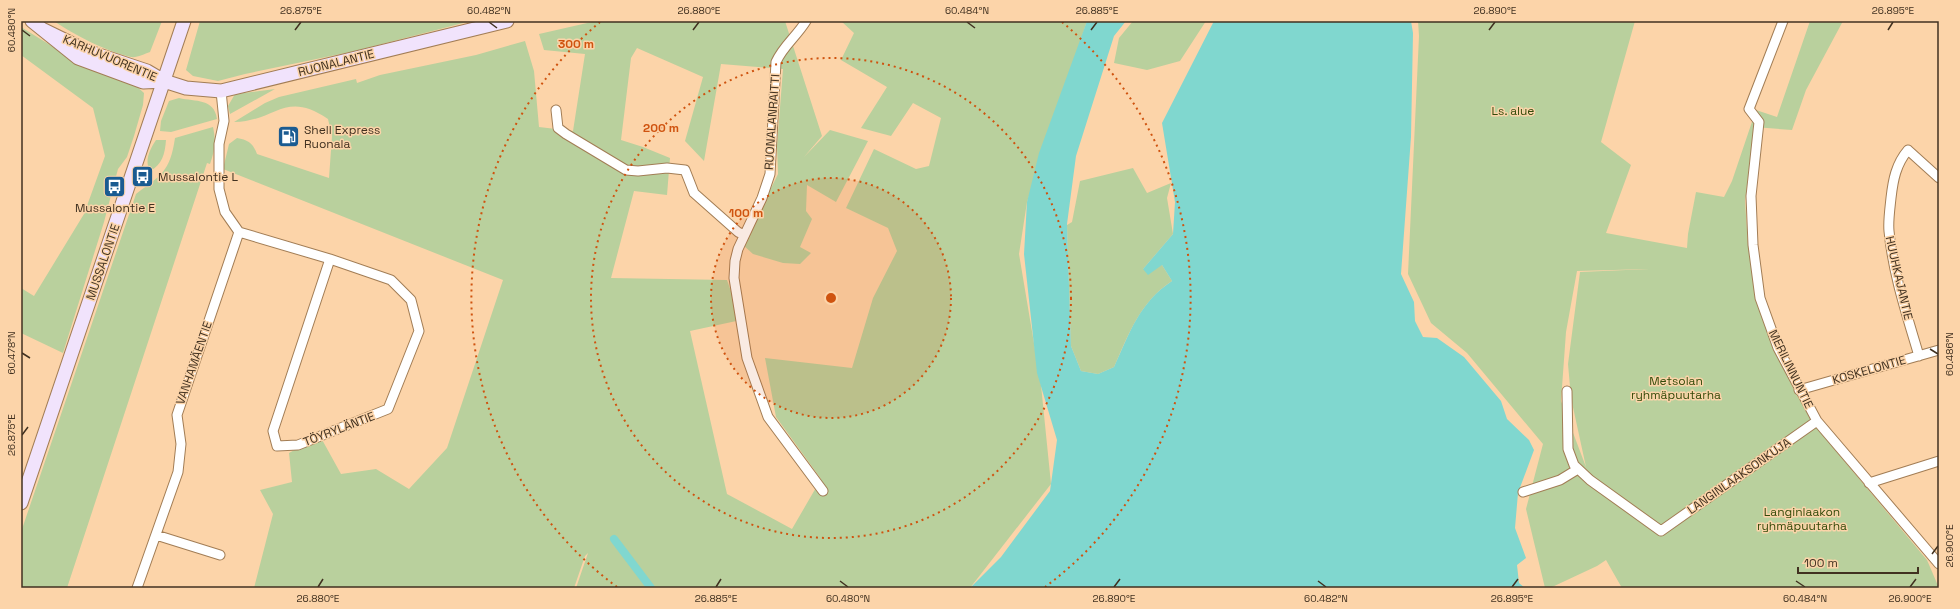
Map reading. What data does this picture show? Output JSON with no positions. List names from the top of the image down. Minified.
{"streets":{"main road":["KARHUVUORENTIE","RUONALANTIE","MUSSALONTIE"],"street":["RUONALANRAITTI","HUUHKAJANTIE","VANHAMÄENTIE","MERILINNUNTIE","KOSKELONTIE","TÖYRYLÄNTIE","LANGINLAAKSONKUJA"]},"crossings":[["KARHUVUORENTIE","RUONALANTIE"],["KARHUVUORENTIE","MUSSALONTIE"],["RUONALANTIE","MUSSALONTIE"],["HUUHKAJANTIE","KOSKELONTIE"],["VANHAMÄENTIE","TÖYRYLÄNTIE"],["MERILINNUNTIE","KOSKELONTIE"],["MERILINNUNTIE","LANGINLAAKSONKUJA"]],"parks":["Ls. alue","Metsolan ryhmäpuutarha","Langinlaakon ryhmäpuutarha"],"places":{"fuel station":["Shell Express Ruonala"],"bus stop":["Mussalontie L","Mussalontie E"]},"scale_bar":"100 m","coordinates":["26.875°E","60.482°N","26.880°E","60.484°N","26.885°E","26.890°E","26.895°E","60.480°N","60.478°N","60.486°N","26.900°E"],"rings":["300 m","200 m","100 m"]}
